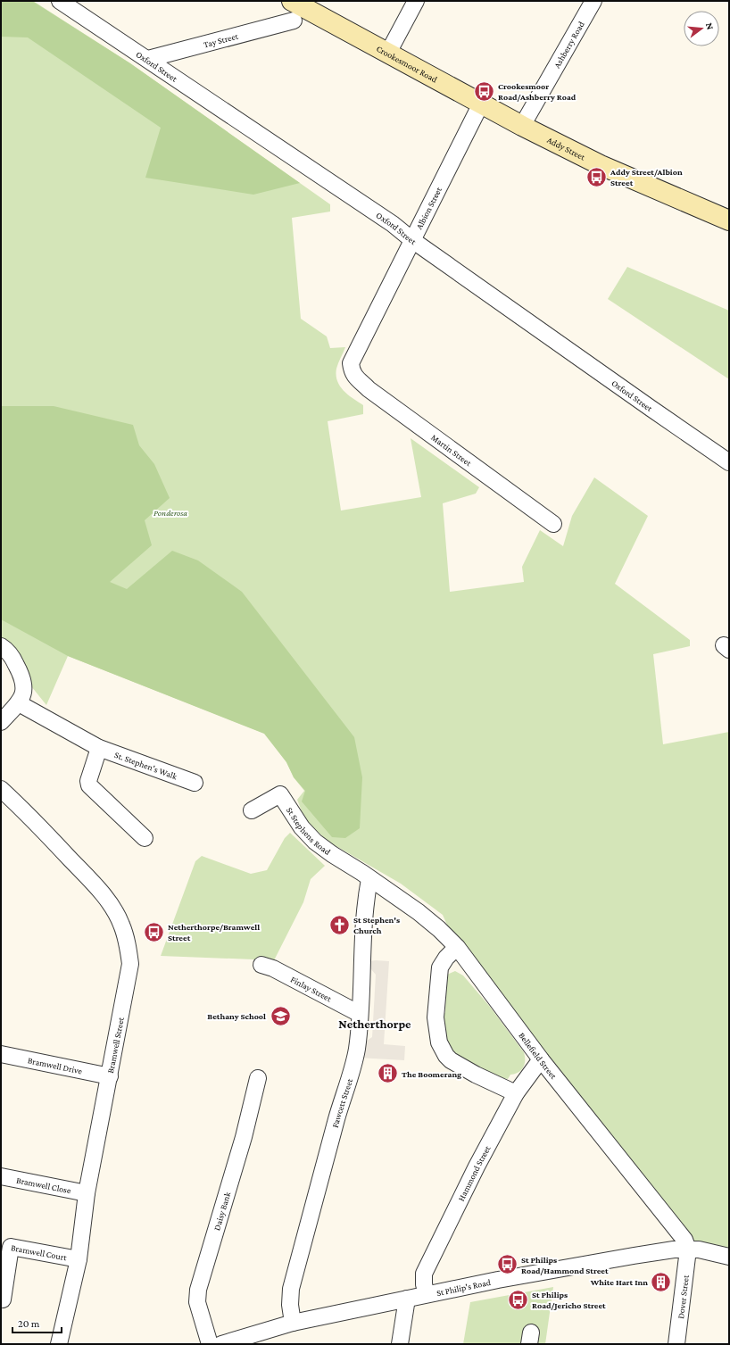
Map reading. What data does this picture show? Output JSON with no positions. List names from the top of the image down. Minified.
{"streets":{"street":["Tay Street","Ashberry Road","Crookesmoor Road","Oxford Street","Addy Street","Albion Street","Martin Street","St. Stephen's Walk","St Stephens Road","Finlay Street","Bramwell Street","Bellefield Street","Bramwell Drive","Fawcett Street","Hammond Street","Bramwell Close","Daisy Bank","Bramwell Court","St Philip's Road","Dover Street"]},"crossings":[["Tay Street","Oxford Street"],["Ashberry Road","Crookesmoor Road"],["Ashberry Road","Addy Street"],["Crookesmoor Road","Addy Street"],["Crookesmoor Road","Albion Street"],["Oxford Street","Albion Street"],["Albion Street","Martin Street"],["St Stephens Road","Bellefield Street"],["St Stephens Road","Fawcett Street"],["Finlay Street","Fawcett Street"],["Bramwell Street","Bramwell Drive"],["Bramwell Street","Bramwell Close"],["Bramwell Street","Bramwell Court"],["Bellefield Street","Fawcett Street"],["Bellefield Street","Hammond Street"],["Bellefield Street","St Philip's Road"],["Bellefield Street","Dover Street"],["Fawcett Street","St Philip's Road"],["Hammond Street","St Philip's Road"],["St Philip's Road","Dover Street"]],"districts":["Netherthorpe"],"parks":["Ponderosa"],"places":{"bus stop":["Crookesmoor Road/Ashberry Road","Addy Street/Albion Street","Netherthorpe/Bramwell Street","St Philips Road/Hammond Street","St Philips Road/Jericho Street"],"church":["St Stephen's Church"],"school or university":["Bethany School"],"building":["The Boomerang","White Hart Inn"]},"scale_bar":"20 m","north":"right"}
